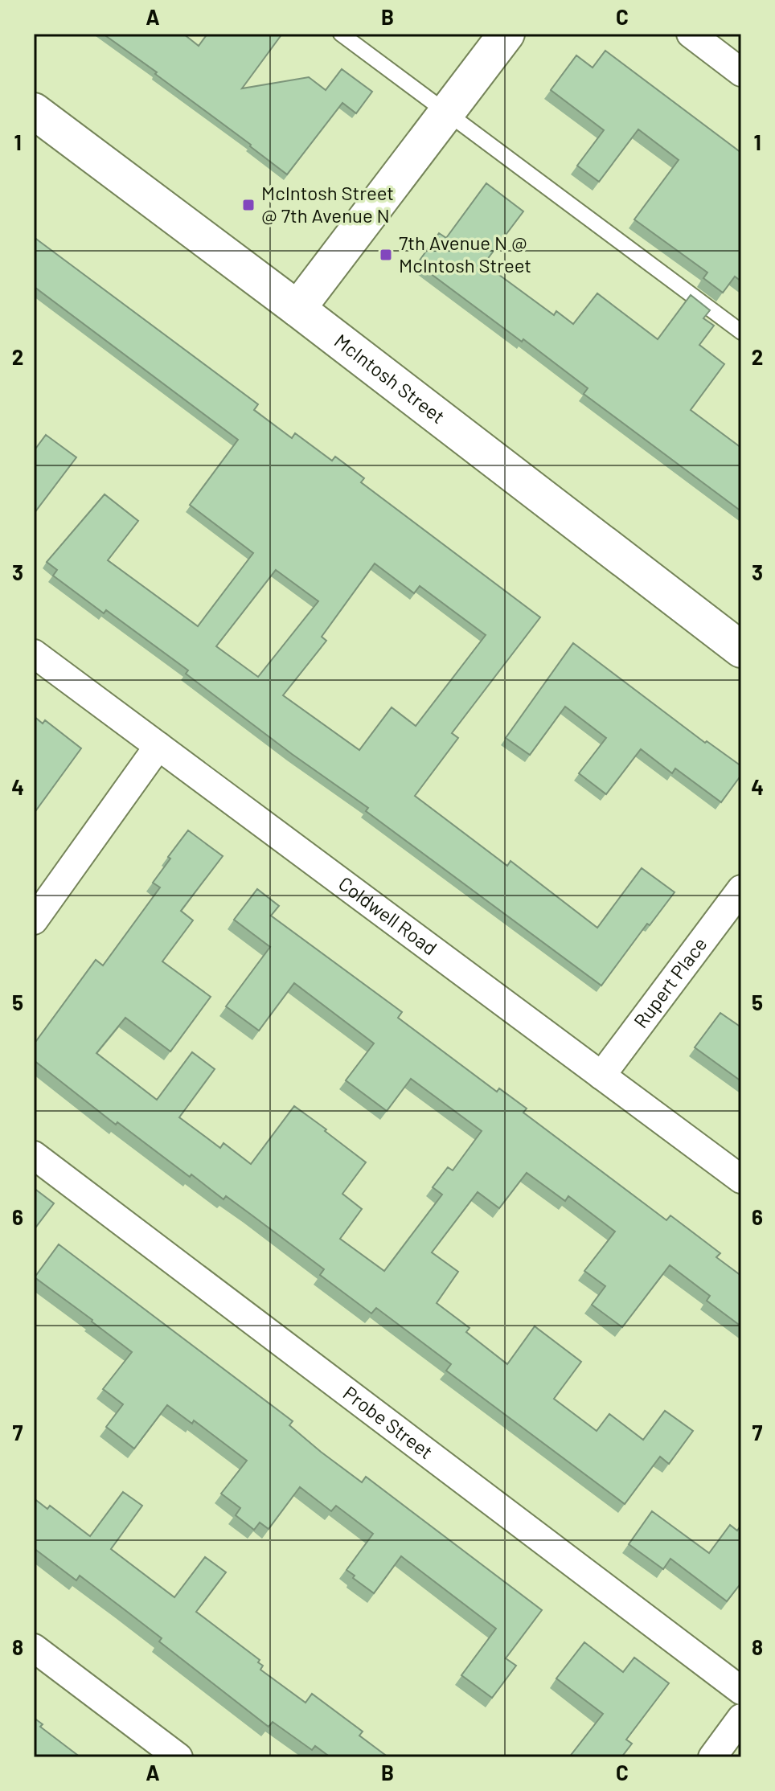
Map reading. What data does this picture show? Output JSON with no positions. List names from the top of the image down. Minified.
{"streets":{"street":["McIntosh Street","Coldwell Road","Rupert Place","Probe Street"]},"crossings":[["Coldwell Road","Rupert Place"]],"places":{"transit":["McIntosh Street @ 7th Avenue N","7th Avenue N @ McIntosh Street"]},"grid":{"columns":["A","B","C"],"rows":["1","2","3","4","5","6","7","8"]}}
